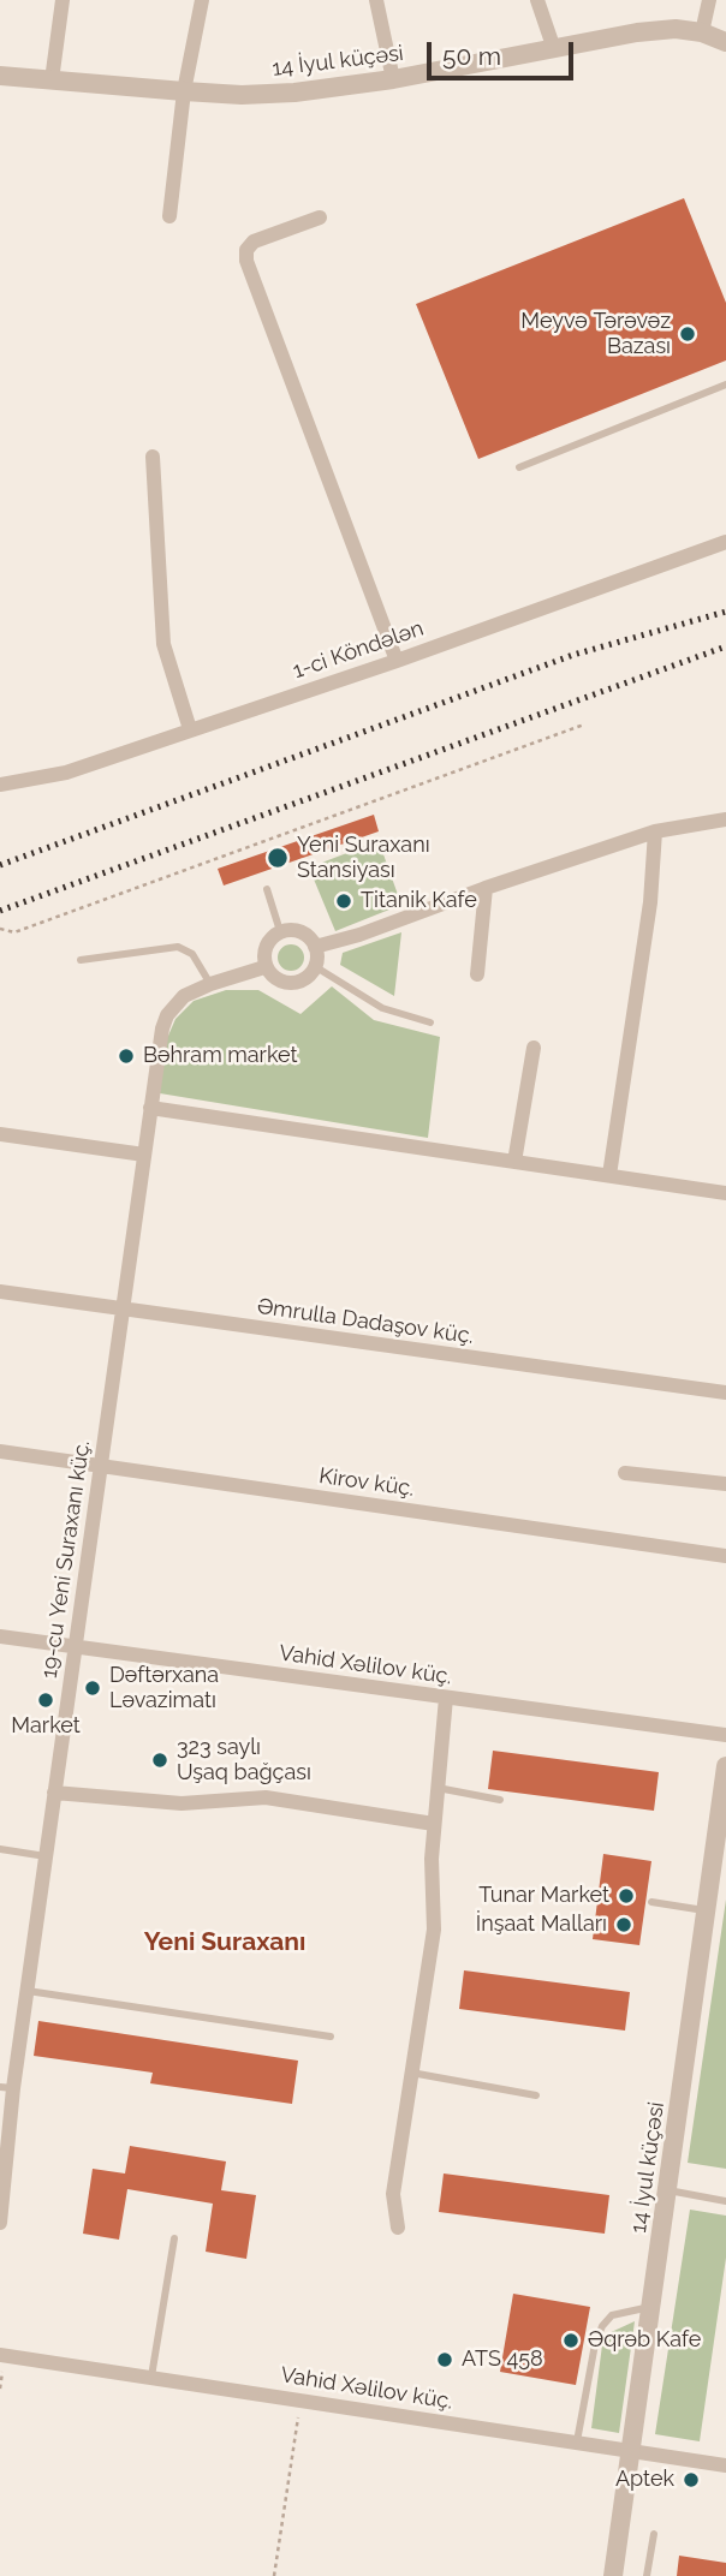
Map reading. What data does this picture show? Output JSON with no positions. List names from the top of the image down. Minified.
{"streets":{"street":["14 İyul küçəsi","1-ci Köndələn","Əmrulla Dadaşov küç.","Kirov küç.","19-cu Yeni Suraxanı küç.","Vahid Xəlilov küç."]},"crossings":[["14 İyul küçəsi","Vahid Xəlilov küç."],["Əmrulla Dadaşov küç.","19-cu Yeni Suraxanı küç."],["Kirov küç.","19-cu Yeni Suraxanı küç."],["19-cu Yeni Suraxanı küç.","Vahid Xəlilov küç."]],"districts":["Yeni Suraxanı"],"places":["Meyvə Tərəvəz Bazası","Yeni Suraxanı Stansiyası","Titanik Kafe","Bәhram market","Dəftərxana Ləvazimatı","Market","323 saylı Uşaq bağçası","Tunar Market","İnşaat Malları","Əqrəb Kafe","ATS 458","Aptek"],"scale_bar":"50 m"}
